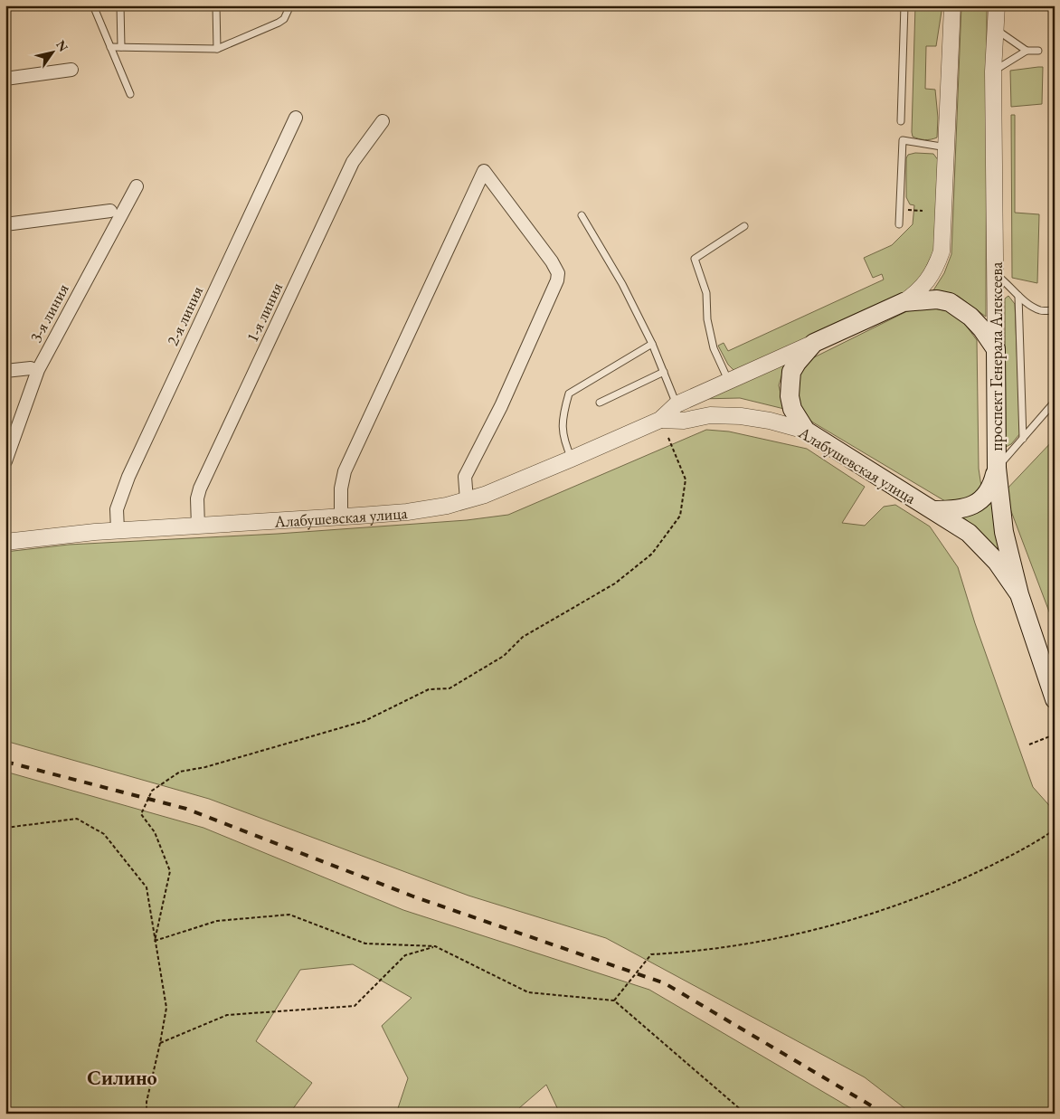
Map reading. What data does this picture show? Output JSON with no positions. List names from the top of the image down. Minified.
{"streets":{"main road":["проспект Генерала Алексеева","Алабушевская улица"],"street":["1-я линия","3-я линия","2-я линия"]},"crossings":[["1-я линия","Алабушевская улица"],["2-я линия","Алабушевская улица"],["проспект Генерала Алексеева","Алабушевская улица"]],"districts":["Силино"],"north":"top right"}
